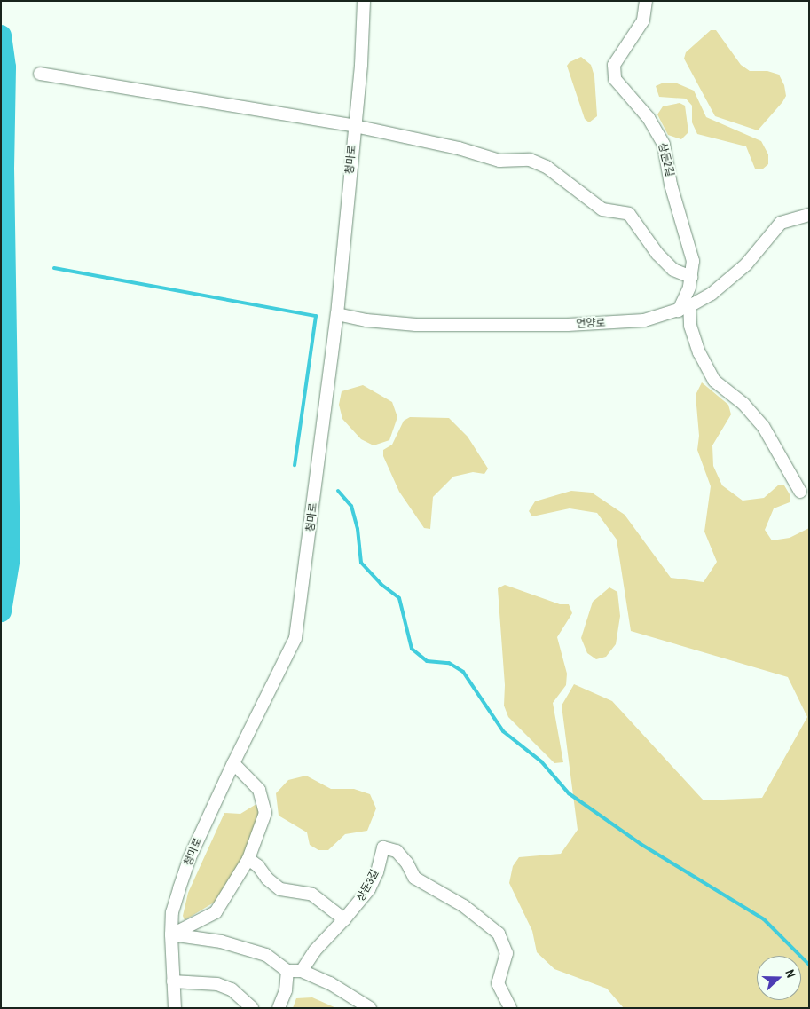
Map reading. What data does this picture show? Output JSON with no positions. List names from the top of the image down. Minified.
{"streets":{"street":["청마로","상둔2길","언양로","상둔3길"]},"crossings":[["청마로","언양로"],["상둔2길","언양로"]],"north":"right"}
